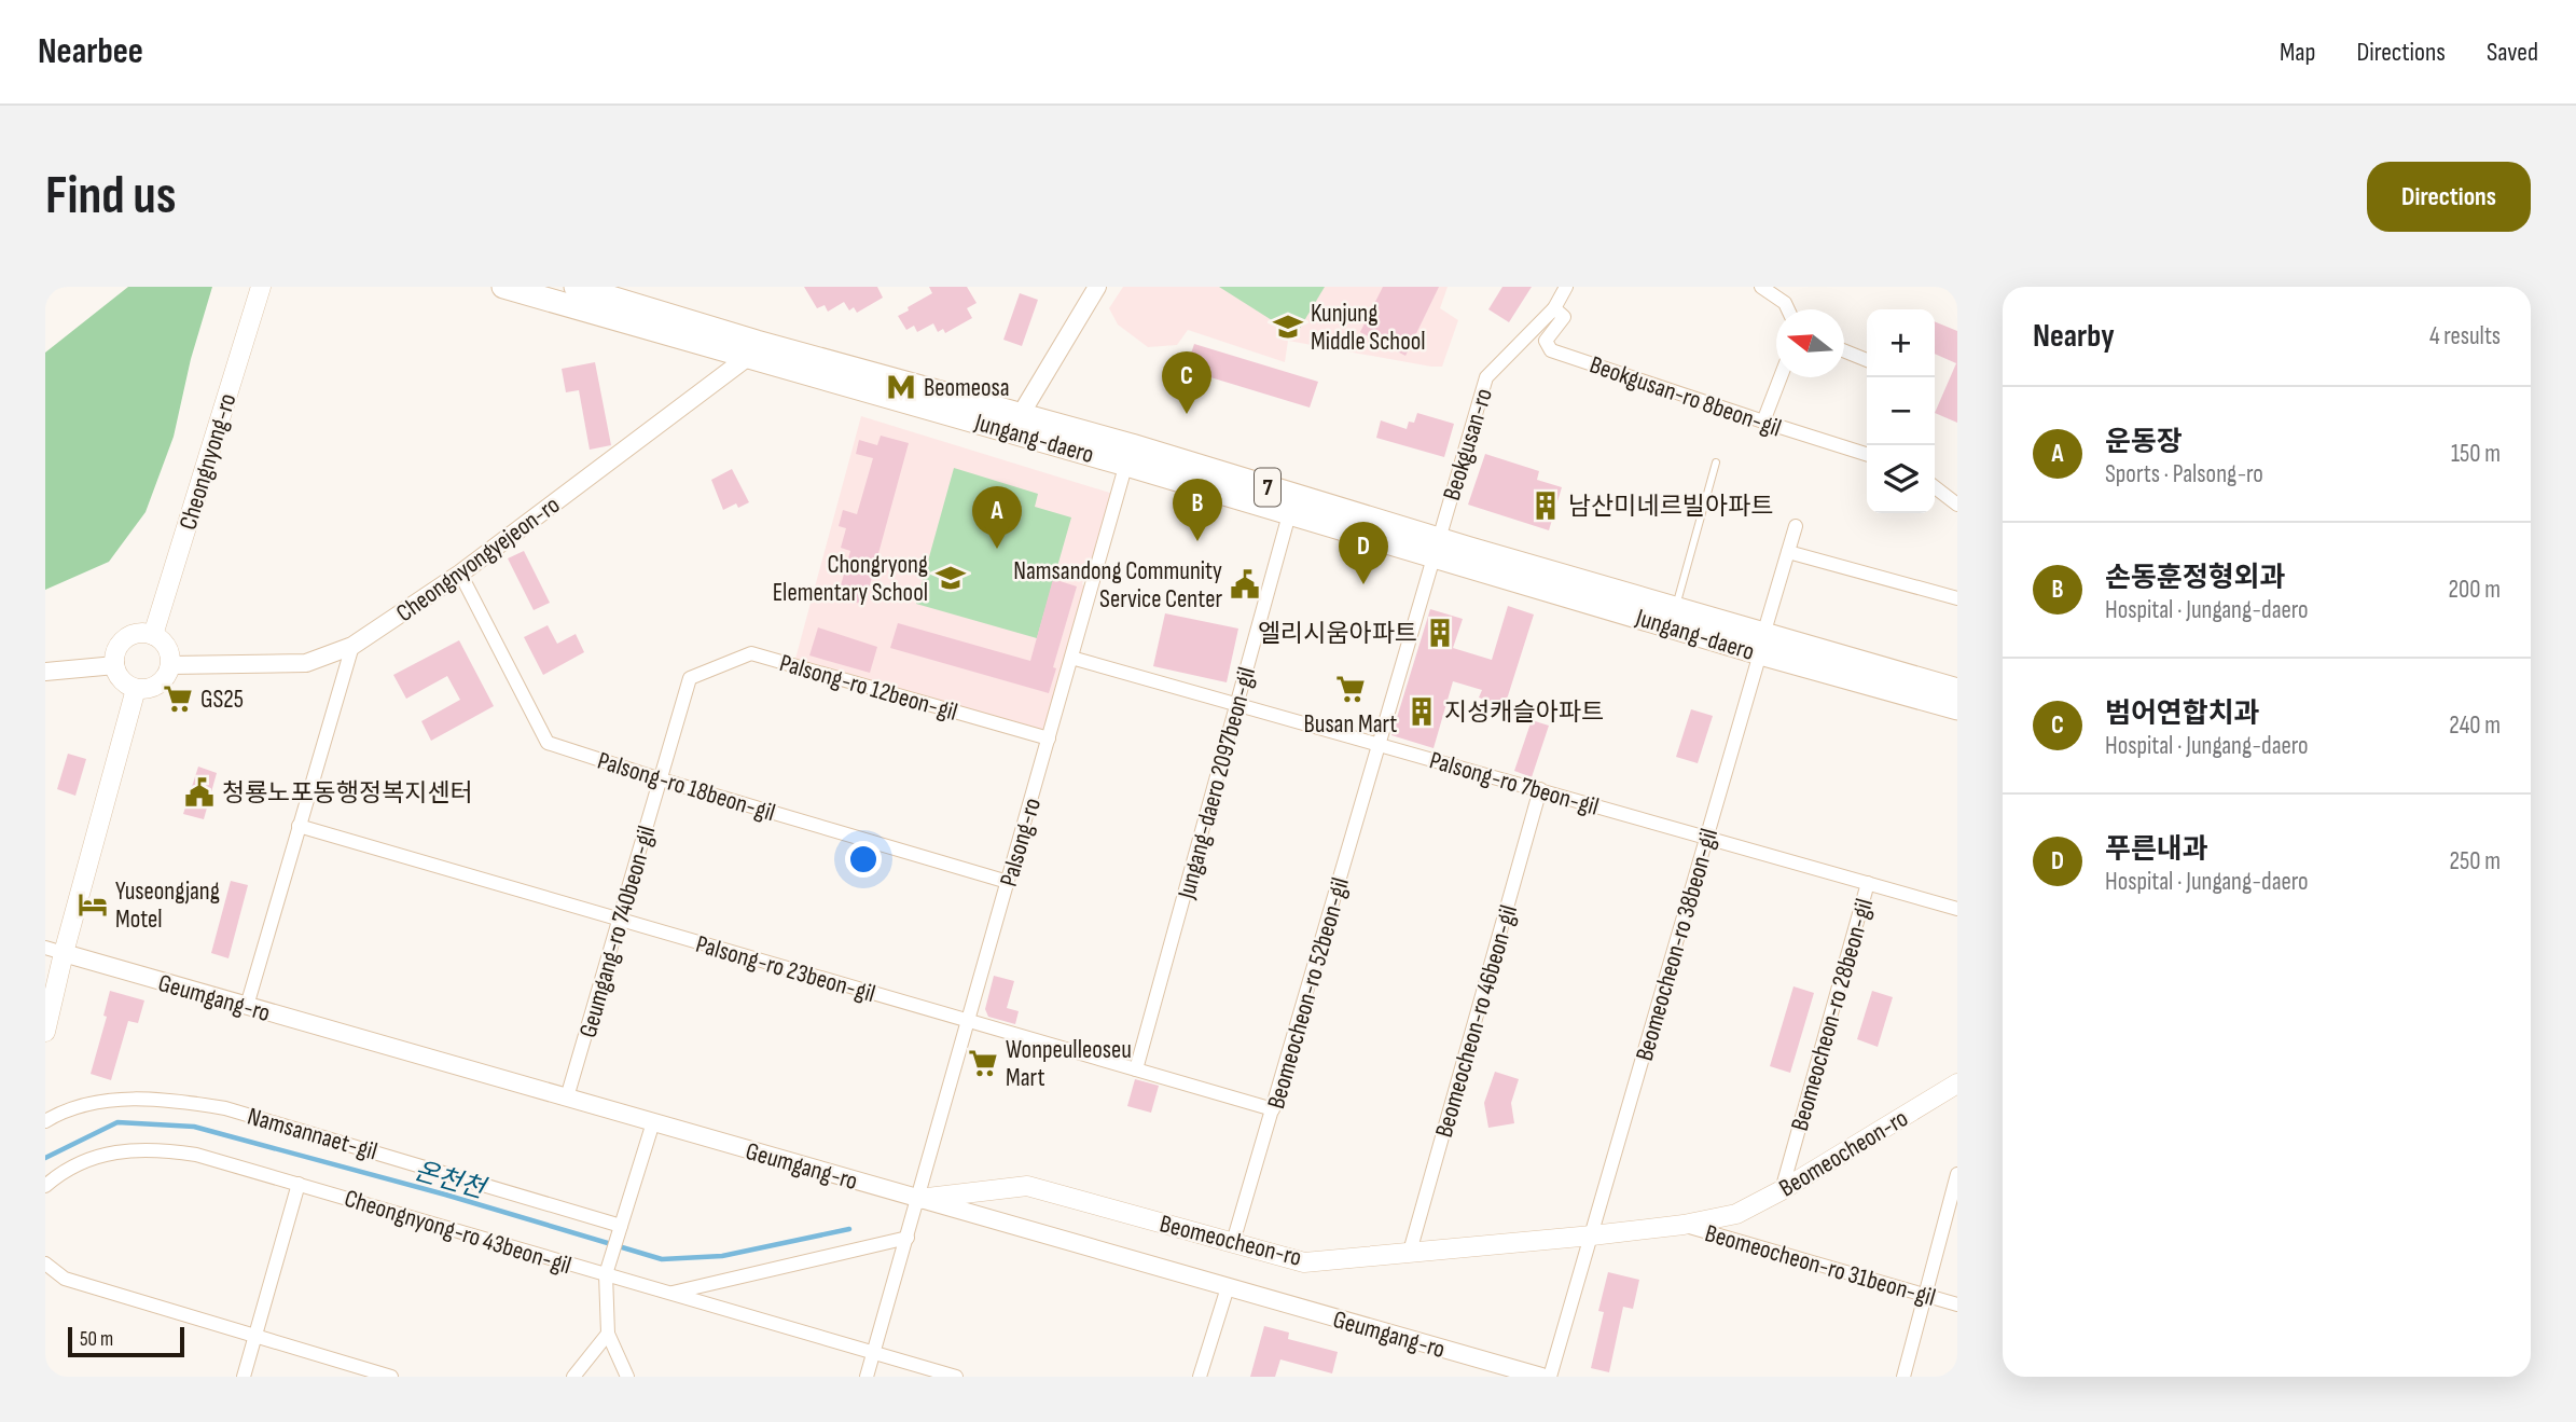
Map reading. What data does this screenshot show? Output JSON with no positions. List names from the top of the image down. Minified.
{"streets":{"main road":["Jungang-daero","Cheongnyong-ro","7","Beomeocheon-ro"],"street":["Beokgusan-ro 8beon-gil","Beokgusan-ro","Cheongnyongyejeon-ro","Palsong-ro 12beon-gil","Jungang-daero 2097beon-gil","Palsong-ro 7beon-gil","Palsong-ro 18beon-gil","Palsong-ro","Geumgang-ro 740beon-gil","Beomeocheon-ro 38beon-gil","Palsong-ro 23beon-gil","Beomeocheon-ro 52beon-gil","Geumgang-ro","Beomeocheon-ro 28beon-gil","Beomeocheon-ro 46beon-gil","Namsannaet-gil","Cheongnyong-ro 43beon-gil","Beomeocheon-ro 31beon-gil"]},"crossings":[["Beokgusan-ro 8beon-gil","Beokgusan-ro"],["Jungang-daero","Beokgusan-ro"],["Jungang-daero","Cheongnyongyejeon-ro"],["Jungang-daero","Jungang-daero 2097beon-gil"],["Jungang-daero","Palsong-ro"],["Jungang-daero","Beomeocheon-ro 38beon-gil"],["Cheongnyong-ro","Cheongnyongyejeon-ro"],["Cheongnyongyejeon-ro","Palsong-ro 18beon-gil"],["Palsong-ro 12beon-gil","Palsong-ro"],["Palsong-ro 12beon-gil","Geumgang-ro 740beon-gil"],["Jungang-daero 2097beon-gil","Palsong-ro 7beon-gil"],["Jungang-daero 2097beon-gil","Palsong-ro 23beon-gil"],["Palsong-ro 7beon-gil","Palsong-ro"],["Palsong-ro 7beon-gil","Beomeocheon-ro 38beon-gil"],["Palsong-ro 7beon-gil","Beomeocheon-ro 52beon-gil"],["Palsong-ro 7beon-gil","Beomeocheon-ro 28beon-gil"],["Palsong-ro 7beon-gil","Beomeocheon-ro 46beon-gil"],["Palsong-ro 18beon-gil","Palsong-ro"],["Palsong-ro 18beon-gil","Geumgang-ro 740beon-gil"],["Palsong-ro","Palsong-ro 23beon-gil"],["Palsong-ro","Geumgang-ro"],["Palsong-ro","Beomeocheon-ro"],["Palsong-ro","Cheongnyong-ro 43beon-gil"],["Geumgang-ro 740beon-gil","Palsong-ro 23beon-gil"],["Geumgang-ro 740beon-gil","Geumgang-ro"],["Beomeocheon-ro 38beon-gil","Beomeocheon-ro"],["Palsong-ro 23beon-gil","Beomeocheon-ro 52beon-gil"],["Beomeocheon-ro 52beon-gil","Beomeocheon-ro"],["Geumgang-ro","Beomeocheon-ro"],["Beomeocheon-ro 28beon-gil","Beomeocheon-ro"],["Beomeocheon-ro 46beon-gil","Beomeocheon-ro"],["Beomeocheon-ro","Beomeocheon-ro 31beon-gil"]],"water":["온천천"],"places":{"school or university":["Kunjung Middle School","Chongryong Elementary School"],"metro station":["Beomeosa"],"building":["남산미네르빌아파트","엘리시움아파트","지성캐슬아파트"],"public building":["Namsandong Community Service Center","청룡노포동행정복지센터"],"supermarket":["Busan Mart","GS25","Wonpeulleoseu Mart"],"hotel":["Yuseongjang Motel"]},"scale_bar":"50 m","north":"left","page":{"header":"Nearbee","nav":["Map","Directions","Saved"],"buttons":"Directions","title":"Find us","heading":["Nearby","4 results"],"map_buttons":["+","−"],"pins":["C","B","A","D"],"list":[{"mark":"A","name":"운동장","note":"Sports · Palsong-ro","value":"150 m"},{"mark":"B","name":"손동훈정형외과","note":"Hospital · Jungang-daero","value":"200 m"},{"mark":"C","name":"범어연합치과","note":"Hospital · Jungang-daero","value":"240 m"},{"mark":"D","name":"푸른내과","note":"Hospital · Jungang-daero","value":"250 m"}],"scale":"50 m"}}
